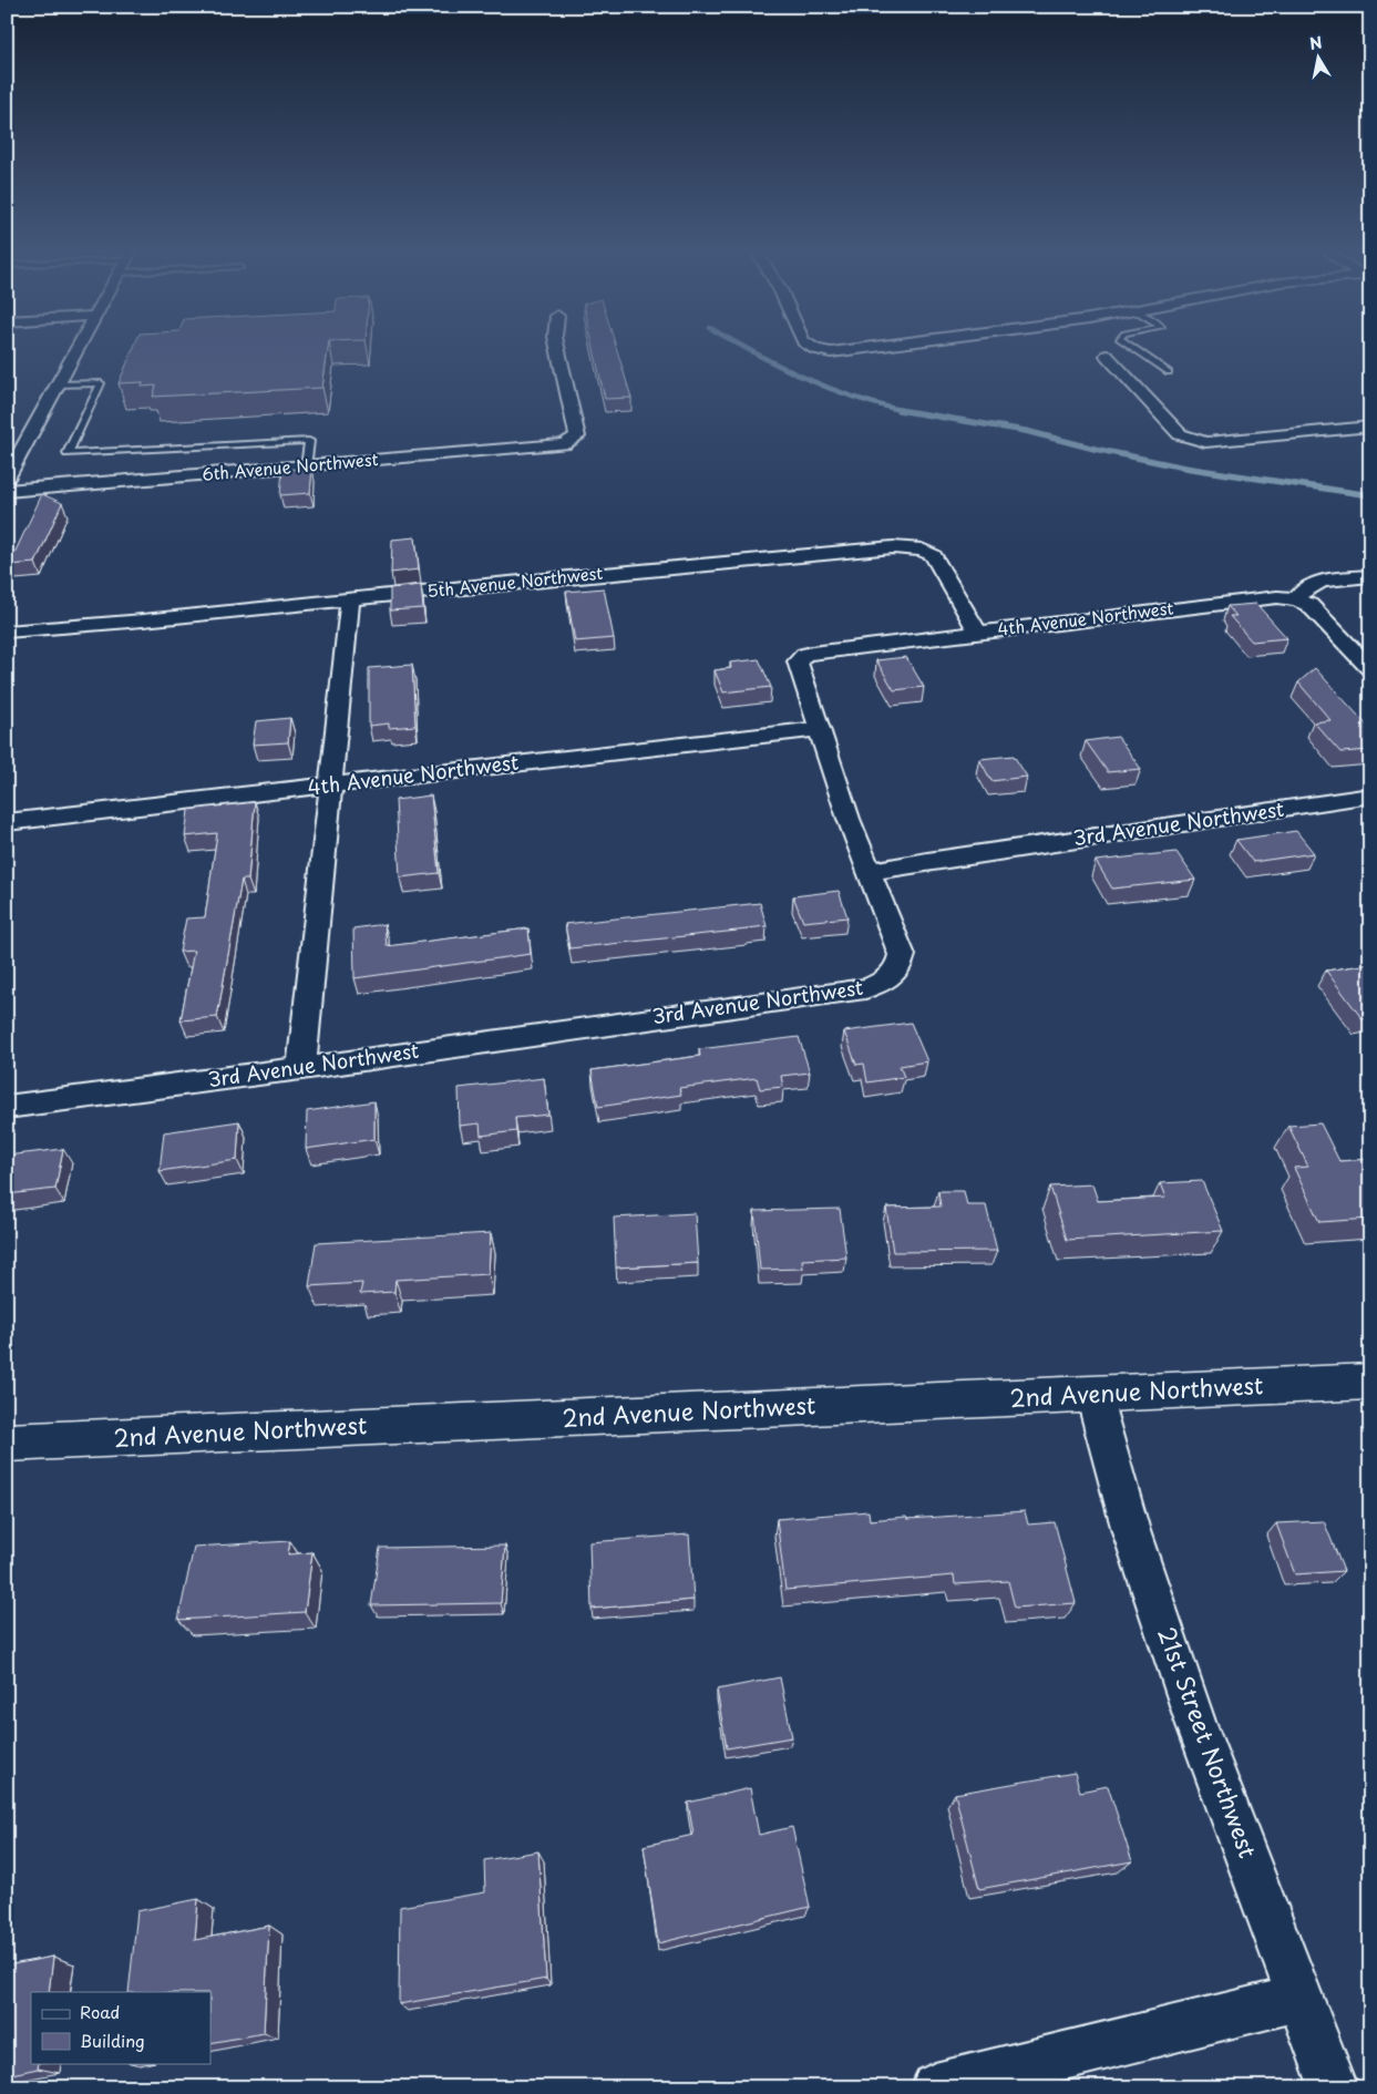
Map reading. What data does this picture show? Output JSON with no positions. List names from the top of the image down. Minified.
{"streets":{"main road":["2nd Avenue Northwest"],"street":["6th Avenue Northwest","5th Avenue Northwest","4th Avenue Northwest","3rd Avenue Northwest","21st Street Northwest"]},"crossings":[["5th Avenue Northwest","4th Avenue Northwest"],["2nd Avenue Northwest","21st Street Northwest"]],"legend":["Road","Building"],"north":"top"}
